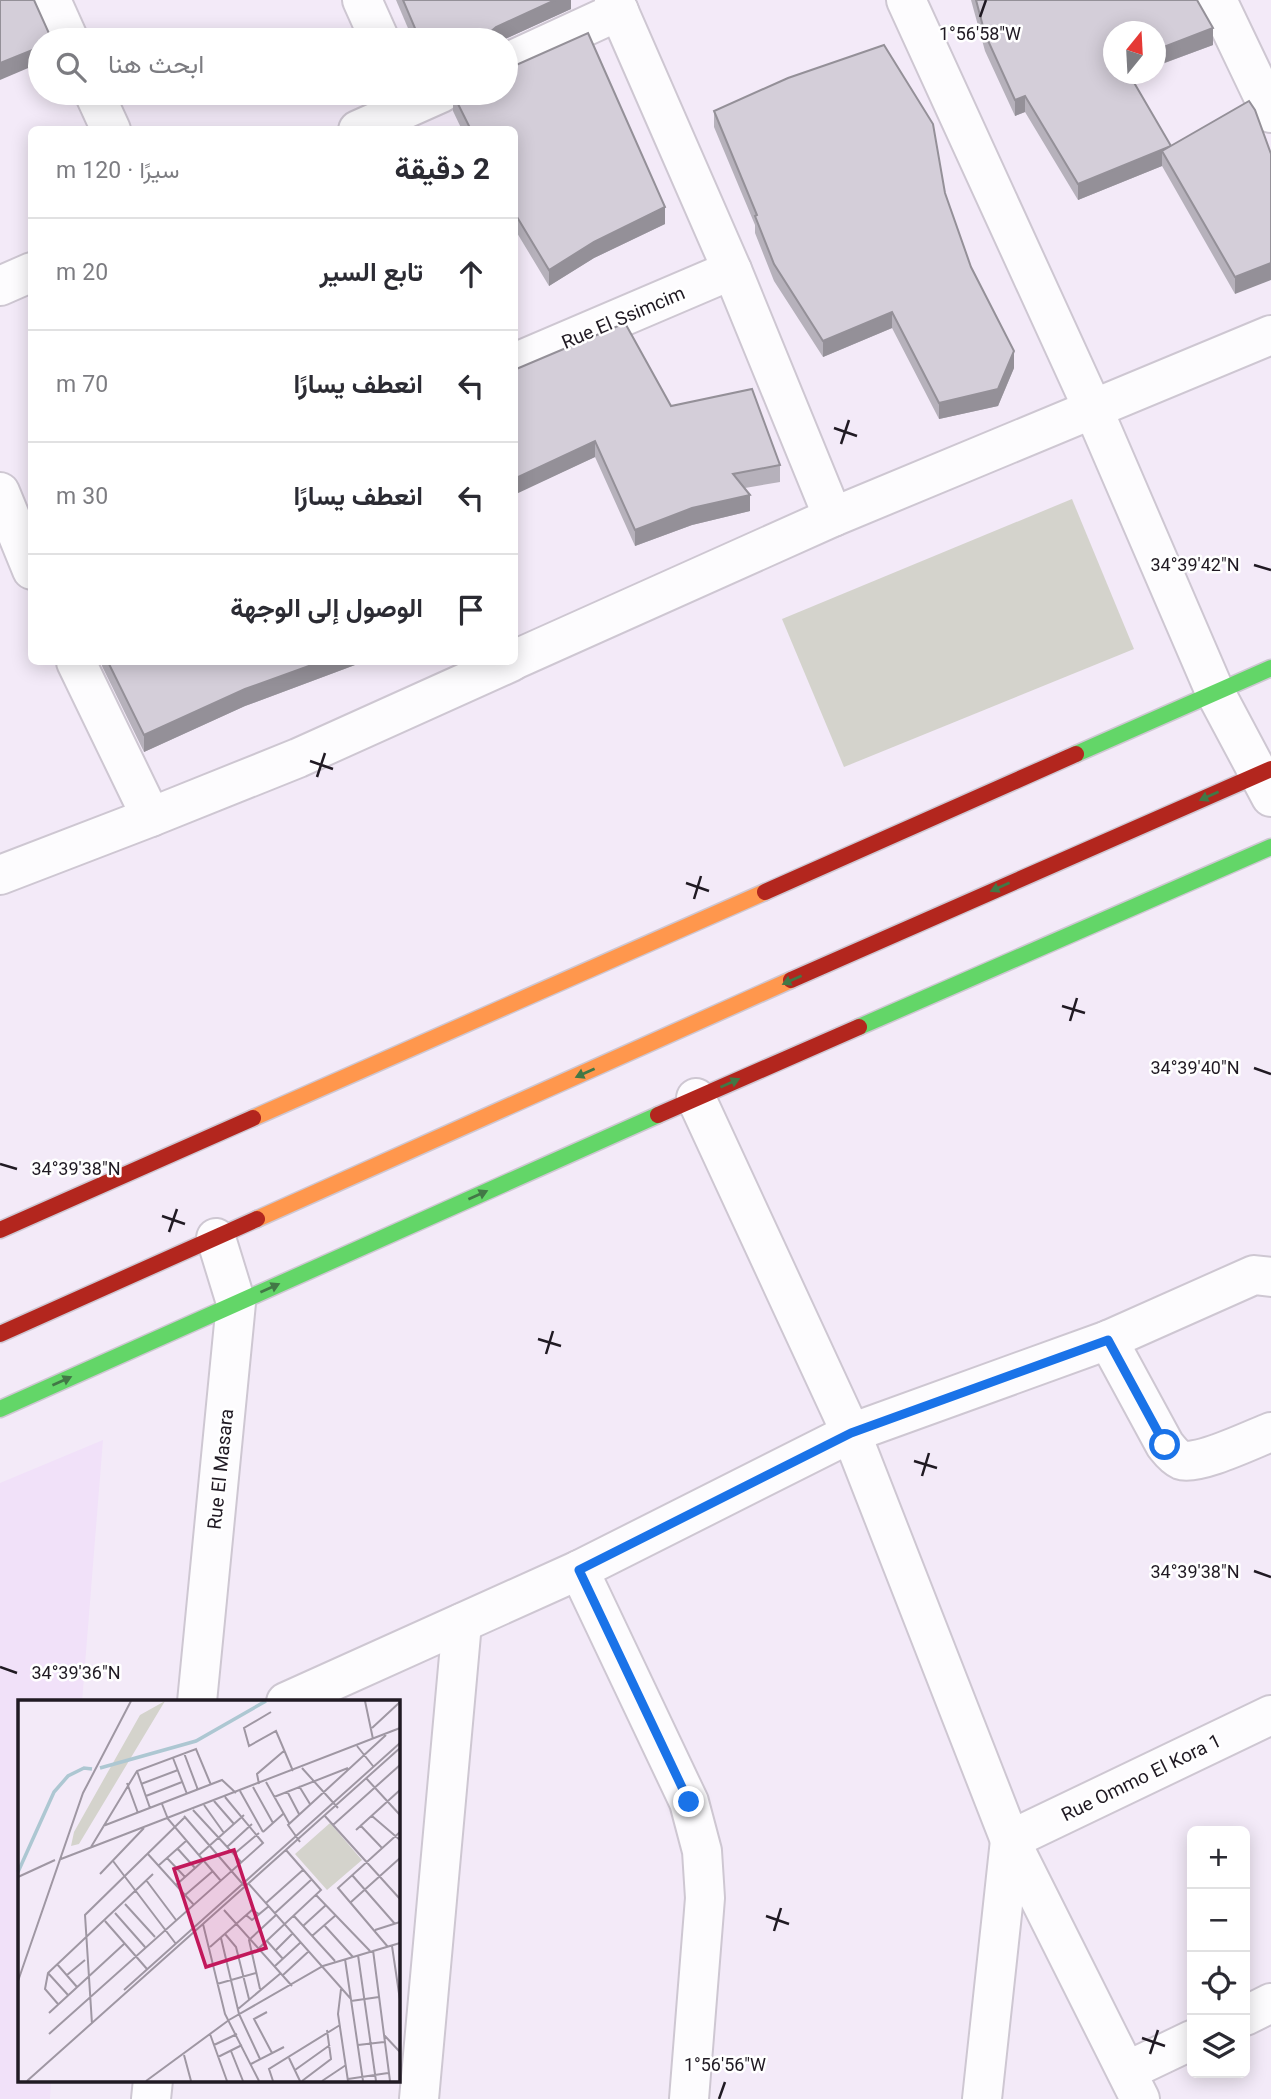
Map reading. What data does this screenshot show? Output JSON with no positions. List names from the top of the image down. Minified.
{"streets":{"street":["Rue El Ssimcim","Rue El Masara","Rue Ommo El Kora 1"]},"north":"top","page":{"search":"ابحث هنا","heading":["2 دقيقة","سيرًا · 120 m"],"list":[["تابع السير","20 m"],["انعطف يسارًا","70 m"],["انعطف يسارًا","30 m"],"الوصول إلى الوجهة"],"map_buttons":["+","−"]},"coordinates":["1°56'58\"W","34°39'42\"N","34°39'40\"N","34°39'38\"N","34°39'36\"N","1°56'56\"W"]}
